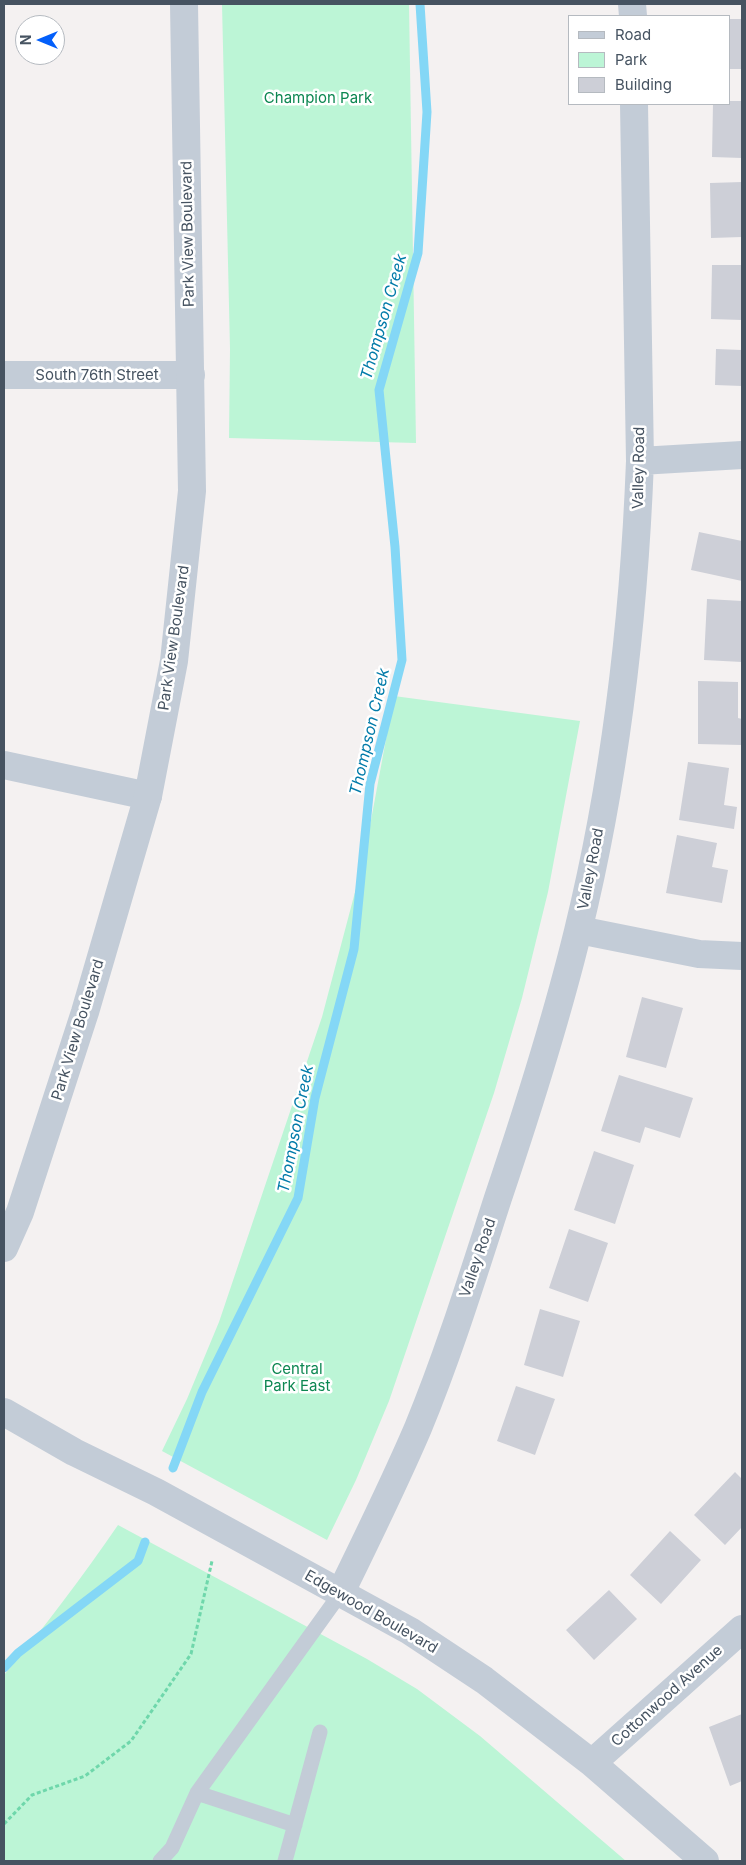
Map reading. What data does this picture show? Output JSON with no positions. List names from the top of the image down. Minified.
{"streets":{"street":["Park View Boulevard","South 76th Street","Valley Road","Edgewood Boulevard","Cottonwood Avenue"]},"crossings":[["Park View Boulevard","South 76th Street"],["Valley Road","Edgewood Boulevard"],["Edgewood Boulevard","Cottonwood Avenue"]],"water":["Thompson Creek"],"parks":["Champion Park","Central Park East"],"legend":["Road","Park","Building"],"north":"left"}
